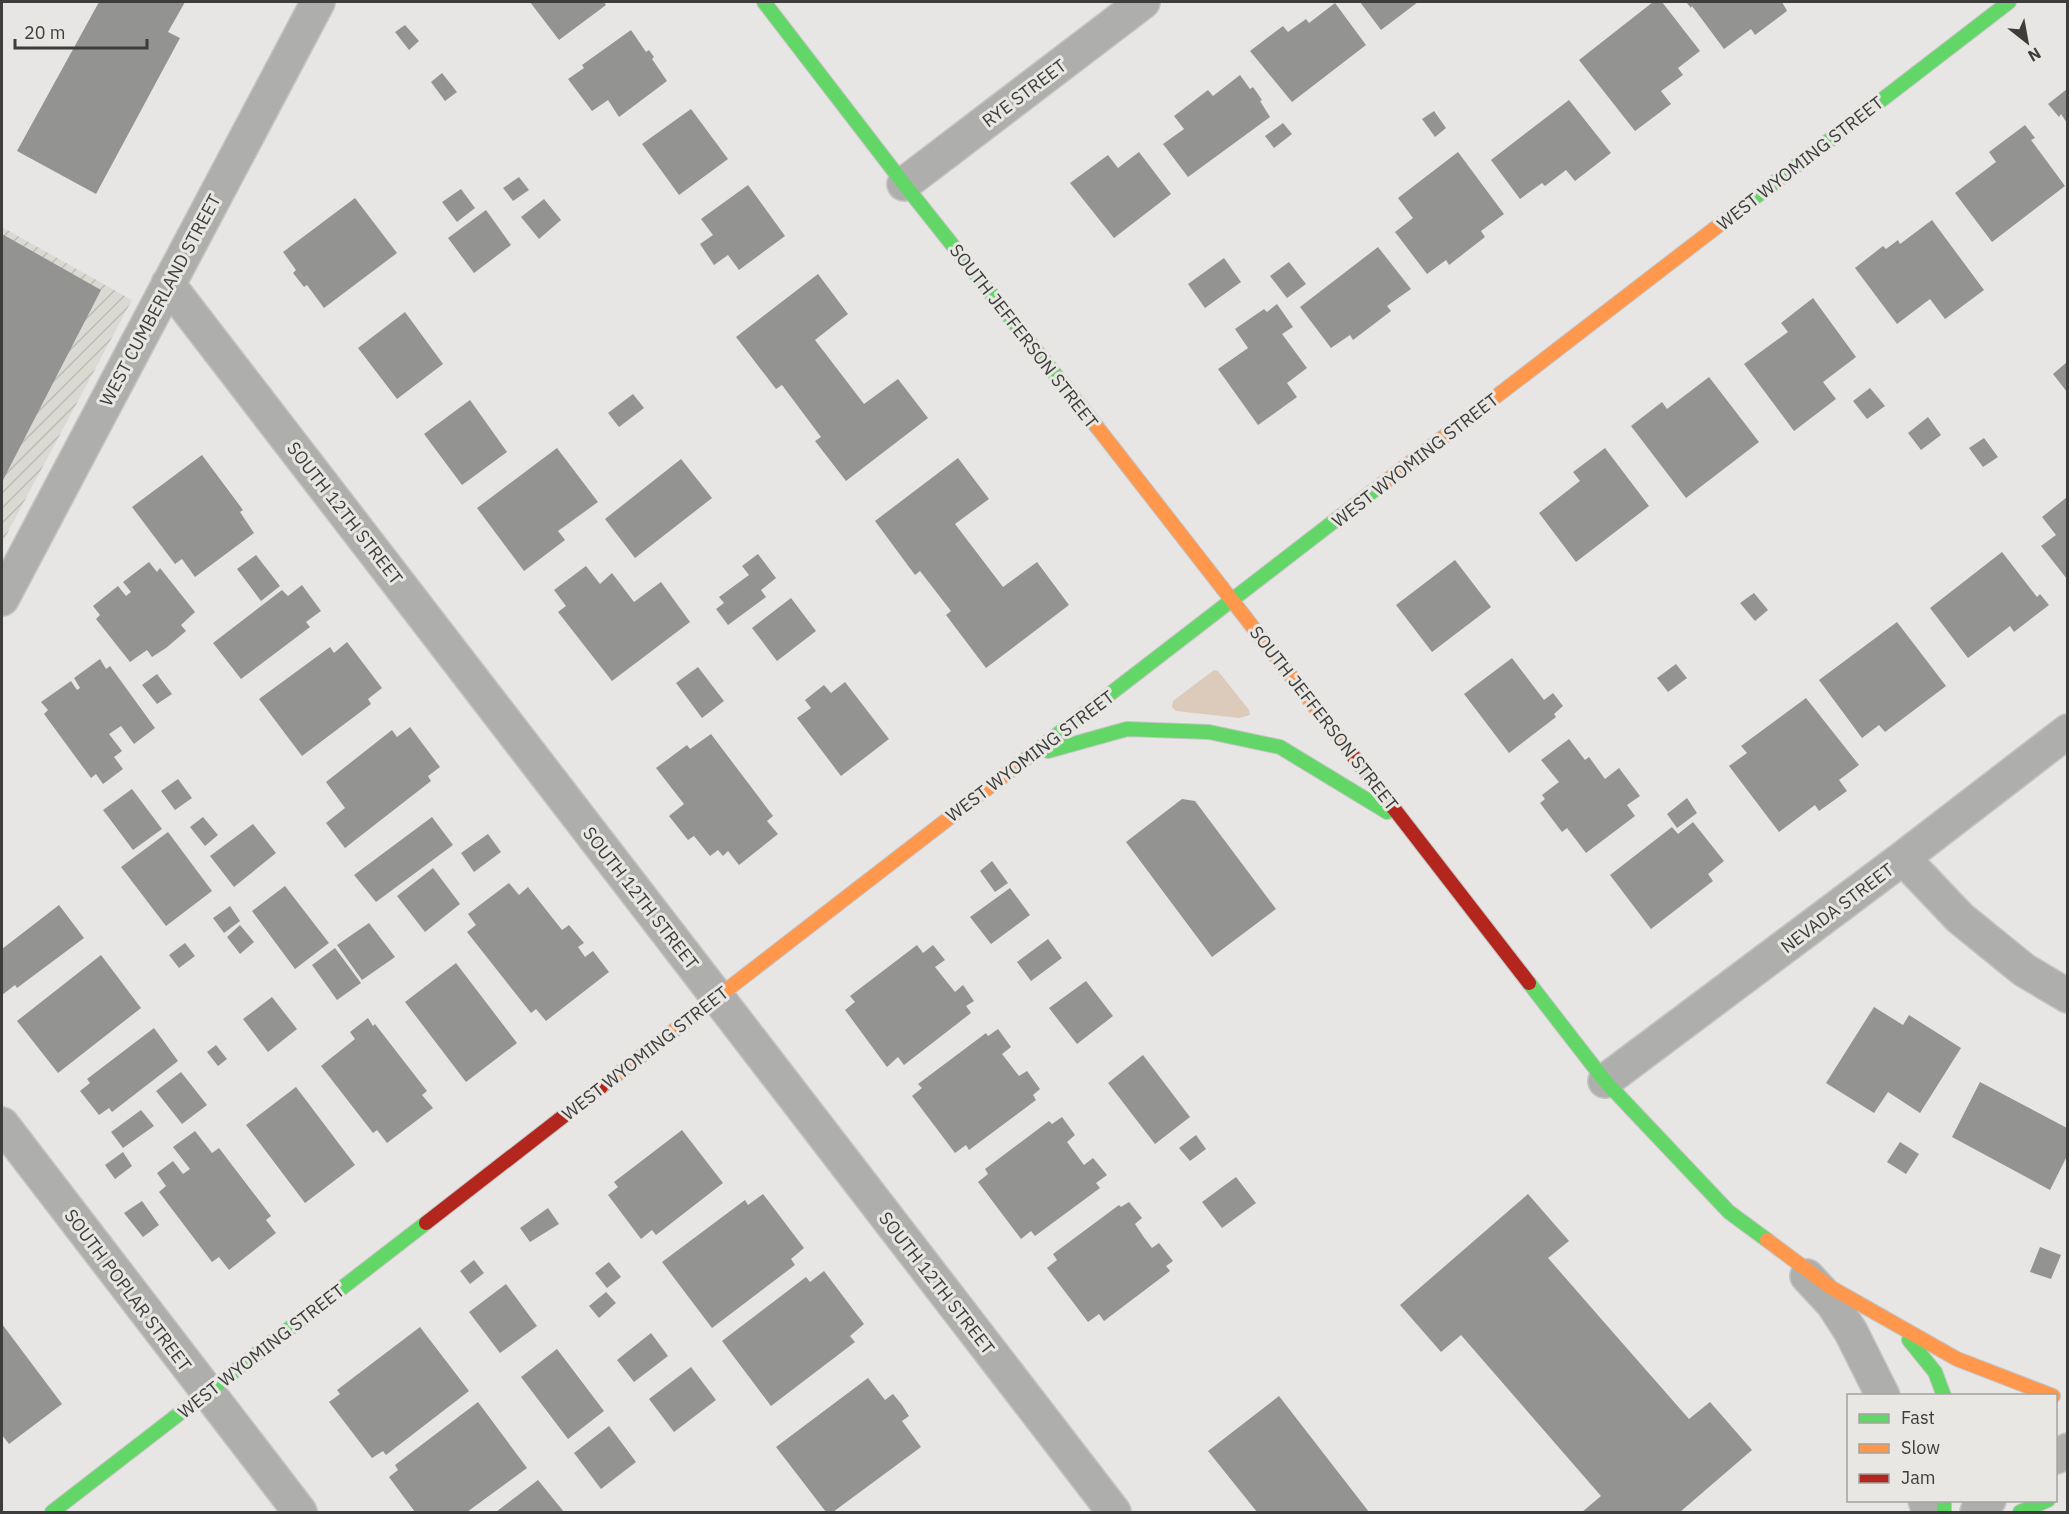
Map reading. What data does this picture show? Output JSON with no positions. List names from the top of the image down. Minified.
{"streets":{"main road":["WEST WYOMING STREET","SOUTH JEFFERSON STREET"],"street":["RYE STREET","WEST CUMBERLAND STREET","SOUTH 12TH STREET","NEVADA STREET","SOUTH POPLAR STREET"]},"crossings":[["RYE STREET","SOUTH JEFFERSON STREET"],["WEST WYOMING STREET","SOUTH JEFFERSON STREET"],["WEST WYOMING STREET","SOUTH 12TH STREET"],["WEST WYOMING STREET","SOUTH POPLAR STREET"],["WEST CUMBERLAND STREET","SOUTH 12TH STREET"],["SOUTH JEFFERSON STREET","NEVADA STREET"]],"legend":["Fast","Slow","Jam"],"scale_bar":"20 m","north":"bottom right"}
